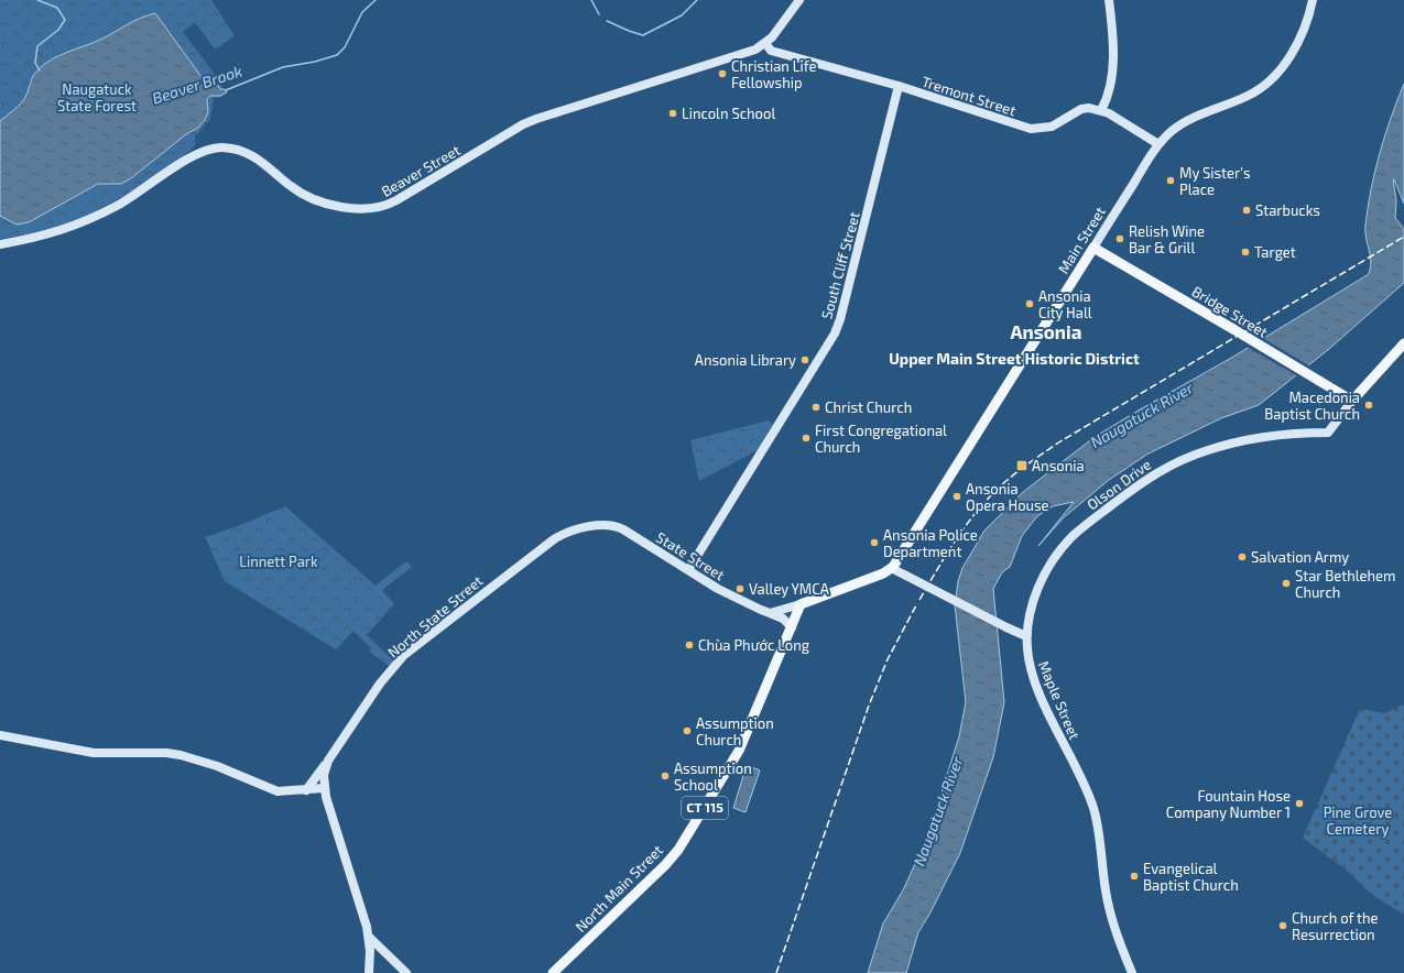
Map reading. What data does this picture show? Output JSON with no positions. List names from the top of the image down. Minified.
{"streets":{"main road":["Tremont Street","Beaver Street","Main Street","South Cliff Street","Bridge Street","Olson Drive","State Street","North State Street","Maple Street","CT 115","North Main Street"]},"crossings":[["Tremont Street","Beaver Street"],["Tremont Street","South Cliff Street"],["Main Street","Bridge Street"],["South Cliff Street","State Street"],["Bridge Street","Olson Drive"],["Olson Drive","Maple Street"],["State Street","North State Street"],["State Street","North Main Street"]],"districts":["Ansonia","Upper Main Street Historic District"],"water":["Beaver Brook","Naugatuck River"],"parks":["Naugatuck State Forest","Linnett Park","Pine Grove Cemetery"],"places":{"other":["Christian Life Fellowship","Lincoln School","My Sister's Place","Starbucks","Relish Wine Bar & Grill","Target","Ansonia City Hall","Ansonia Library","Macedonia Baptist Church","Christ Church","First Congregational Church","Ansonia Opera House","Ansonia Police Department","Salvation Army","Star Bethlehem Church","Valley YMCA","Chùa Phước Long","Assumption Church","Assumption School","Fountain Hose Company Number 1","Evangelical Baptist Church","Church of the Resurrection"],"transit":["Ansonia"]}}
